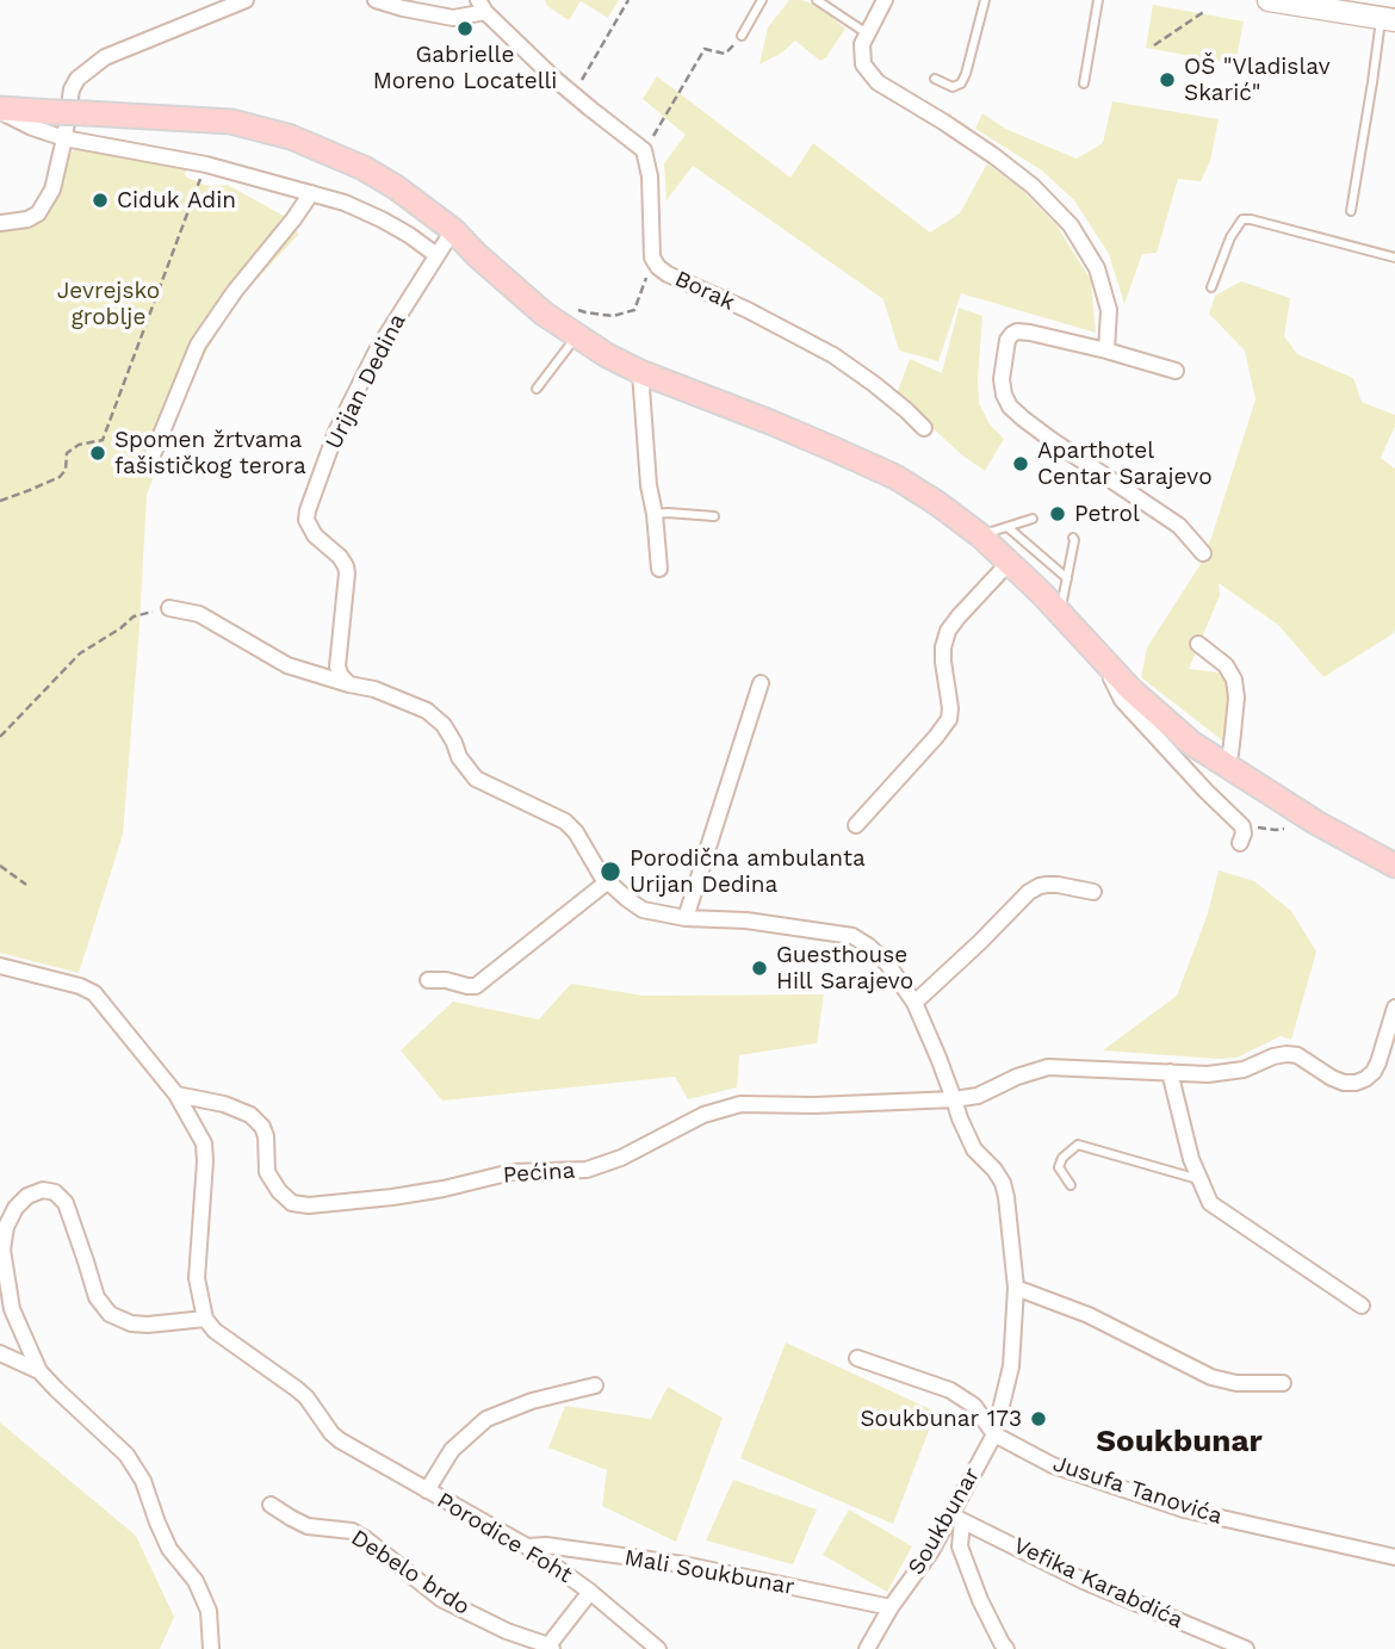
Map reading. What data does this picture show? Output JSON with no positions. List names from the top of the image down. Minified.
{"streets":{"street":["Borak","Urijan Dedina","Pećina","Jusufa Tanovića","Soukbunar","Porodice Foht","Debelo brdo","Mali Soukbunar","Vefika Karabdića"]},"crossings":[["Pećina","Soukbunar"],["Jusufa Tanovića","Soukbunar"],["Soukbunar","Mali Soukbunar"],["Soukbunar","Vefika Karabdića"],["Porodice Foht","Debelo brdo"],["Porodice Foht","Mali Soukbunar"]],"districts":["Soukbunar"],"parks":["Jevrejsko groblje"],"places":["Gabrielle Moreno Locatelli","OŠ \"Vladislav Skarić\"","Ciduk Adin","Spomen žrtvama fašističkog terora","Aparthotel Centar Sarajevo","Petrol","Porodična ambulanta Urijan Dedina","Guesthouse Hill Sarajevo","Soukbunar 173"]}
